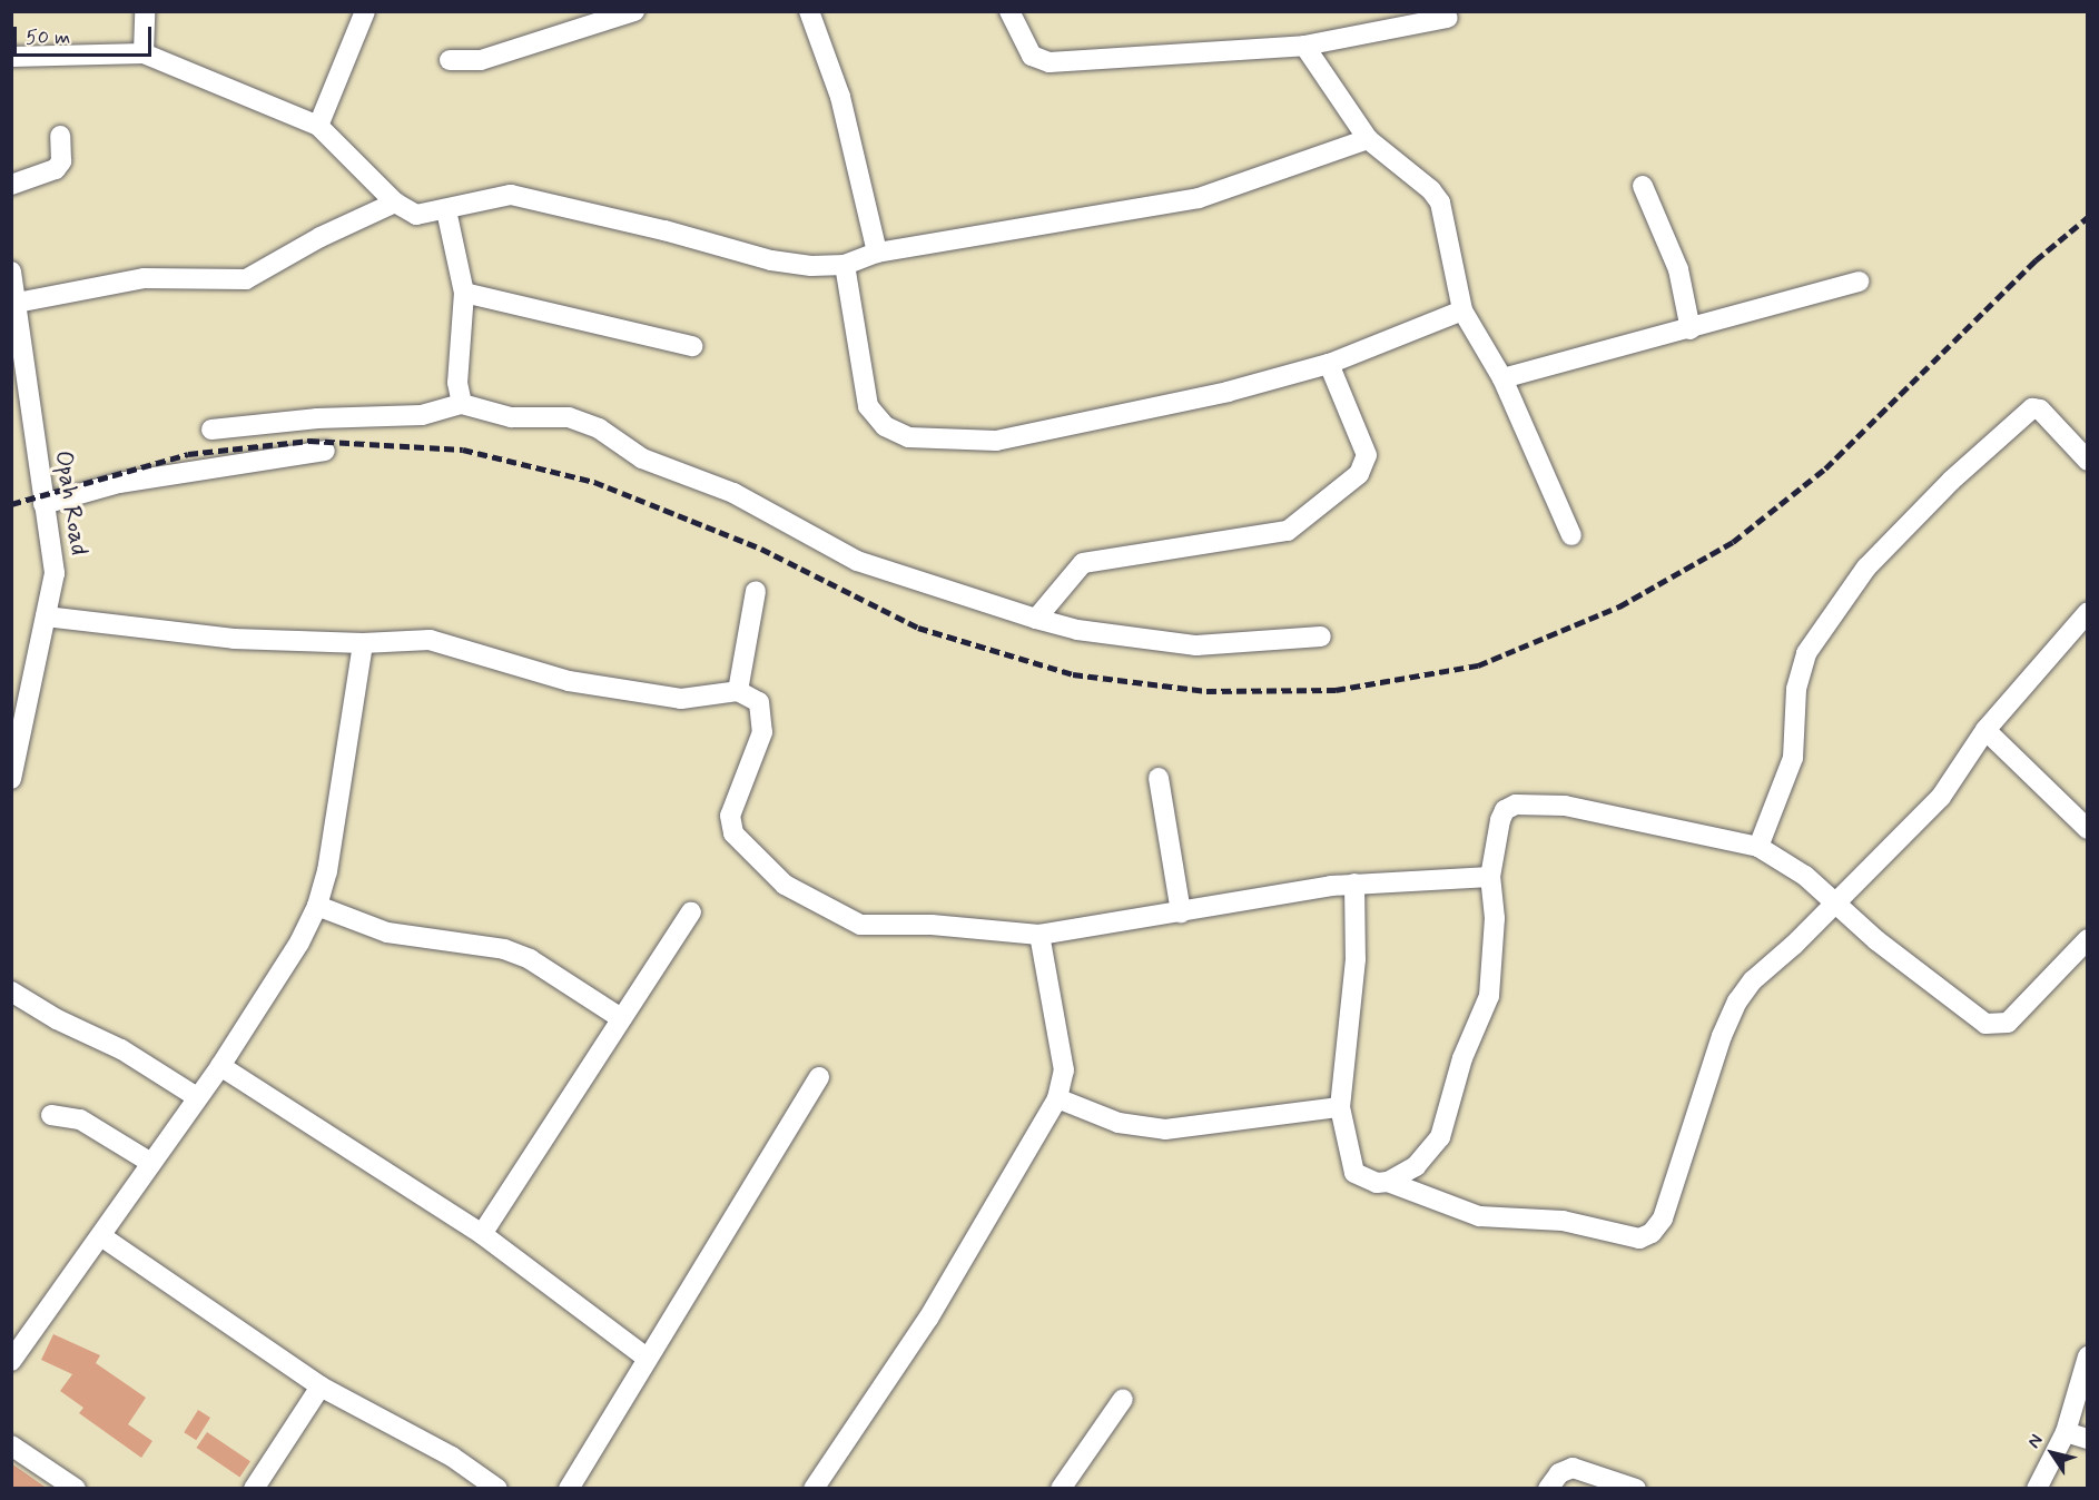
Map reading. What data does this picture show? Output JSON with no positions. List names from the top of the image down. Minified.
{"streets":{"street":["Opah Road"]},"scale_bar":"50 m","north":"top left"}
